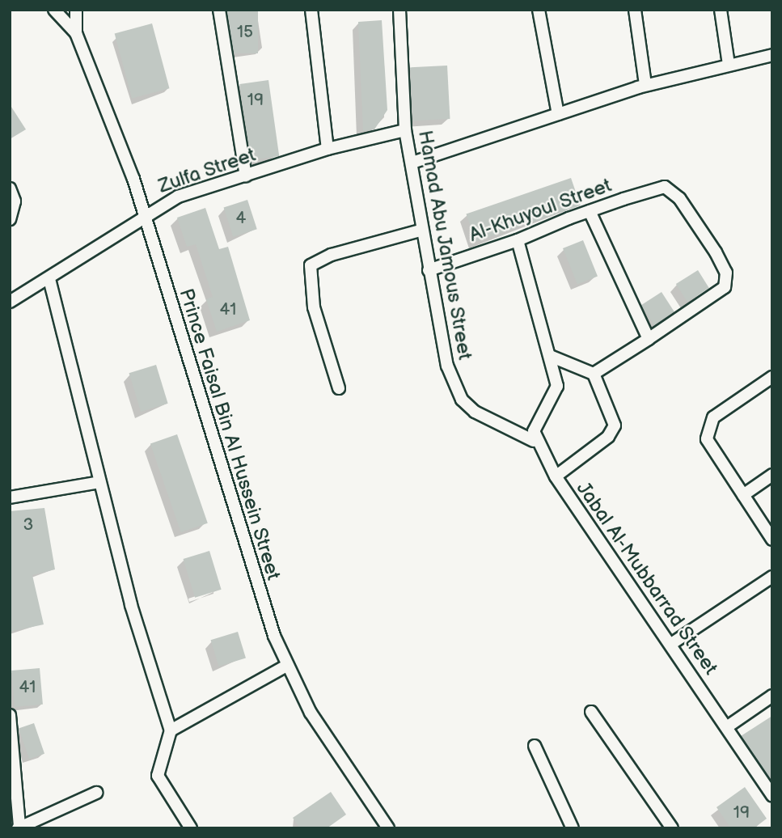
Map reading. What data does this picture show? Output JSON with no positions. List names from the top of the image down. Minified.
{"streets":{"street":["Zulfa Street","Al-Khuyoul Street","Hamad Abu Jamous Street","Prince Faisal Bin Al Hussein Street","Jabal Al-Mubbarrad Street"]},"crossings":[["Zulfa Street","Hamad Abu Jamous Street"],["Zulfa Street","Prince Faisal Bin Al Hussein Street"],["Al-Khuyoul Street","Hamad Abu Jamous Street"]],"house_numbers":["15","19","4","41","3","41","19"]}
